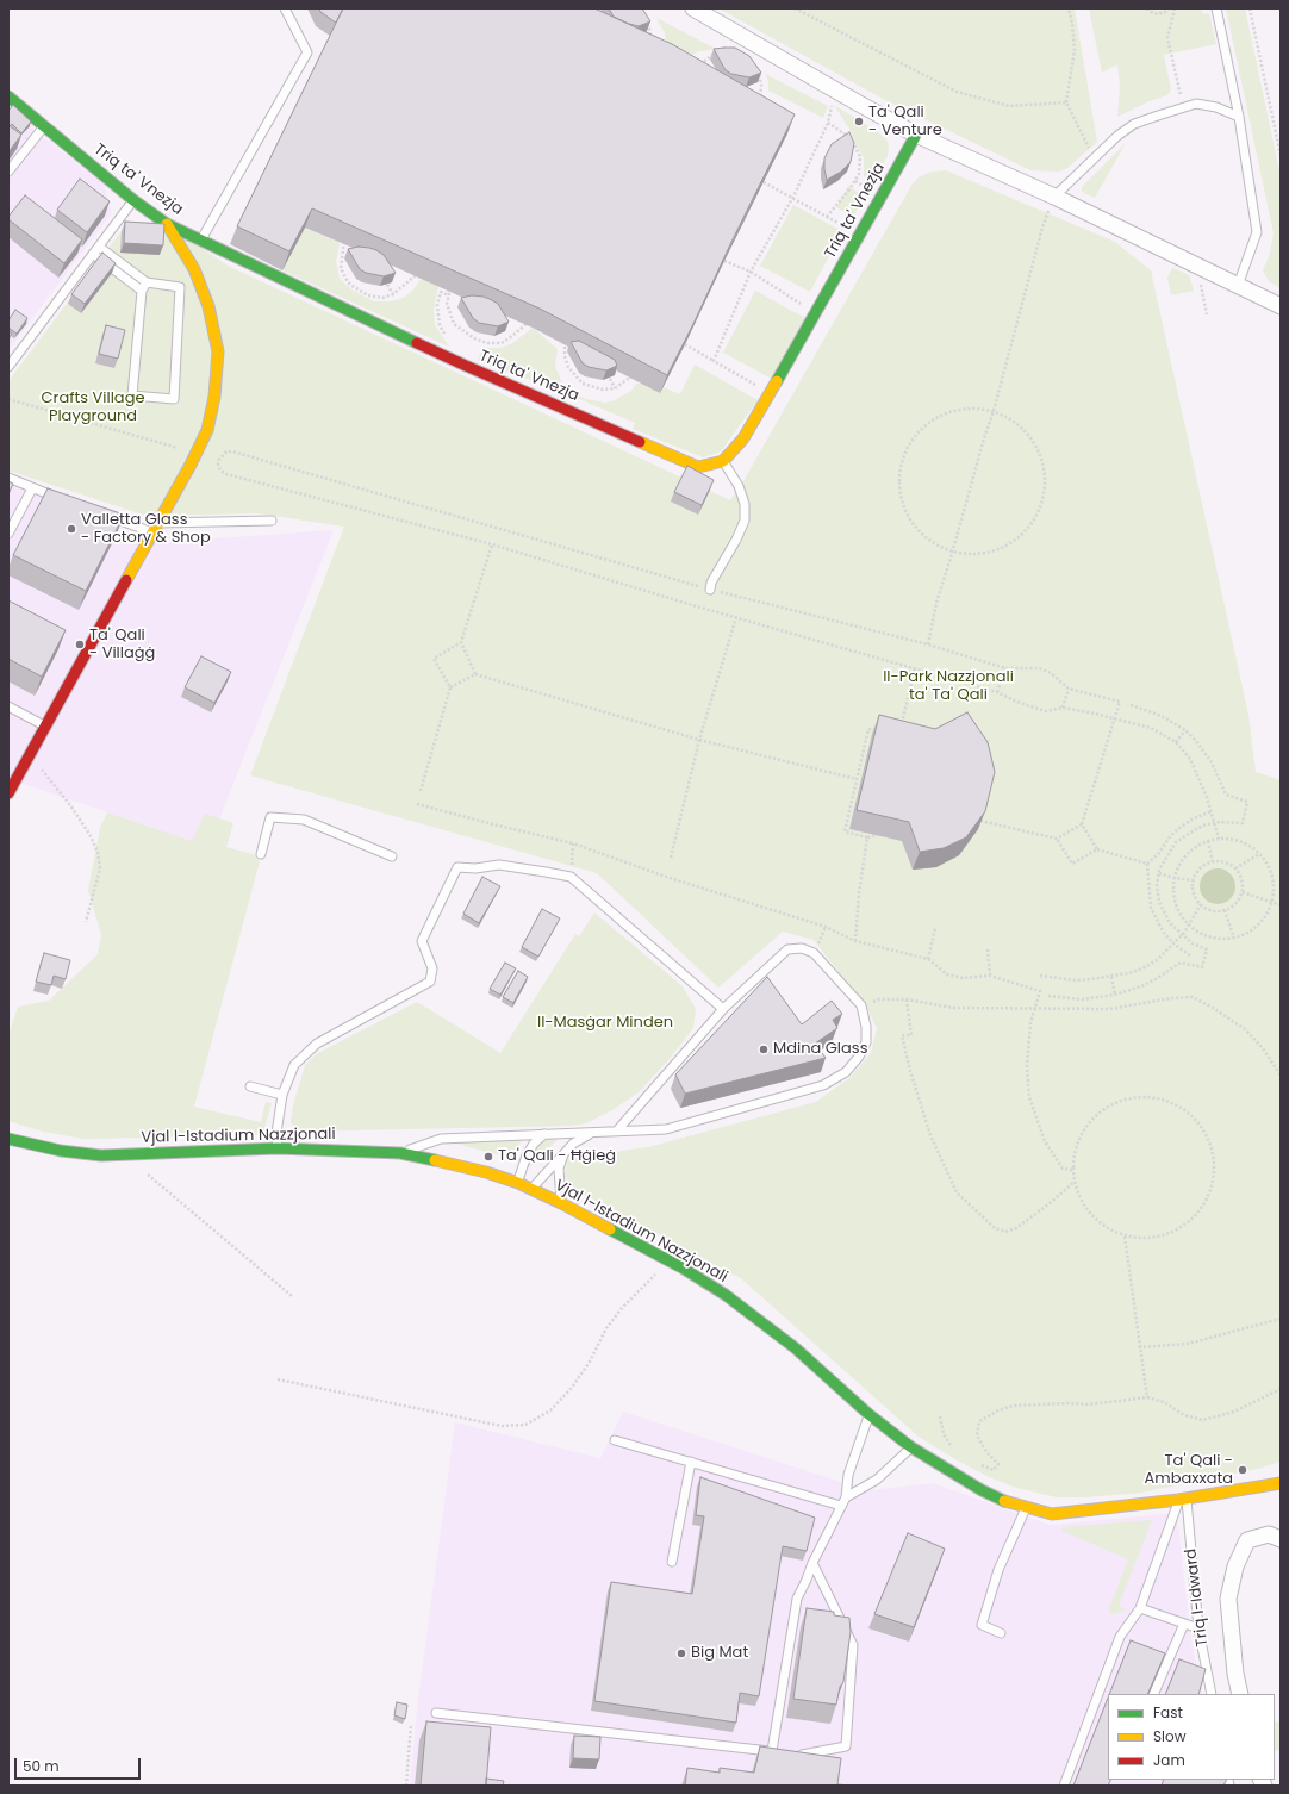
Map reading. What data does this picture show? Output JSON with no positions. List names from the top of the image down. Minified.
{"streets":{"street":["Triq ta' Vnezja","Vjal l-Istadium Nazzjonali"],"lane":["Triq l-Idward"]},"crossings":[["Vjal l-Istadium Nazzjonali","Triq l-Idward"]],"parks":["Crafts Village Playground","Il-Park Nazzjonali ta' Ta' Qali","Il-Masġar Minden"],"places":["Ta' Qali - Venture","Valletta Glass - Factory & Shop","Ta' Qali - Villaġġ","Mdina Glass","Ta' Qali - Ħġieġ","Ta' Qali - Ambaxxata","Big Mat"],"legend":["Fast","Slow","Jam"],"scale_bar":"50 m"}
